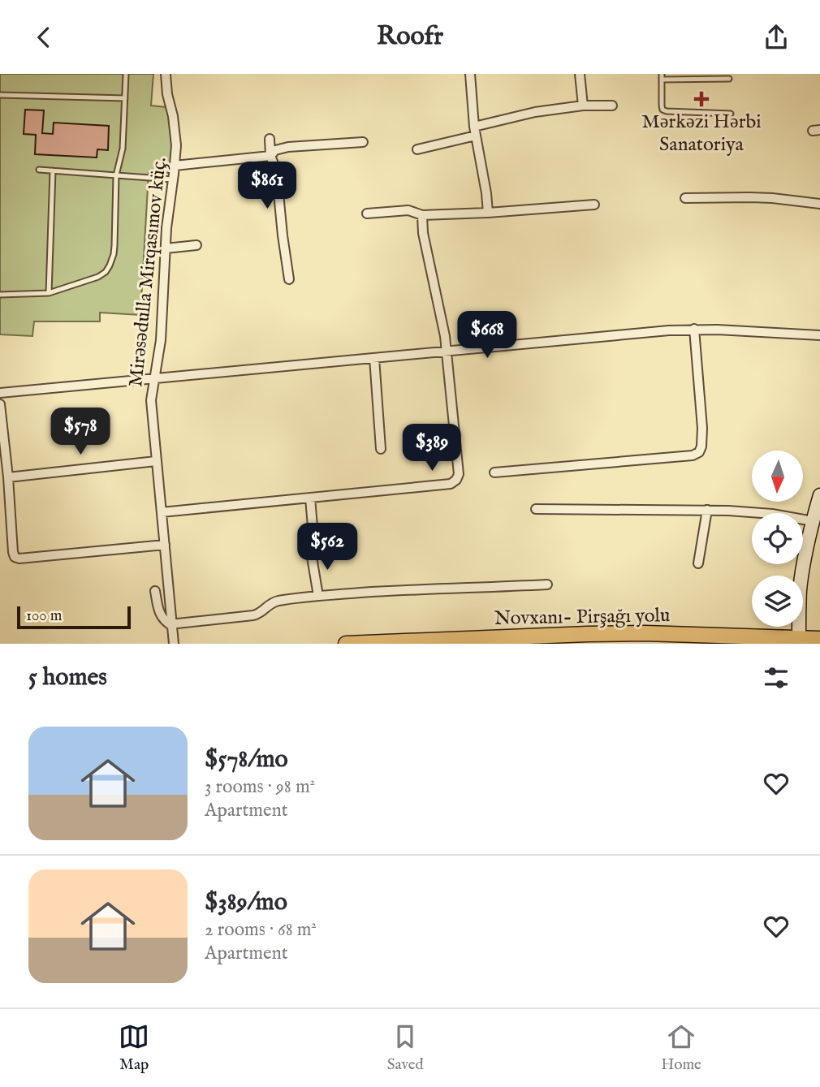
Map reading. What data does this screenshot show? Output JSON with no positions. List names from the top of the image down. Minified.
{"streets":{"main road":["Novxanı- Pirşağı yolu"],"street":["Mirəsədulla Mirqasımov küç."]},"places":{"health":["Mərkəzi Hərbi Sanatoriya"]},"scale_bar":"100 m","north":"bottom","page":{"header":"Roofr","price":["$861","$668","$578","$389","$562"],"scale":"100 m","heading":"5 homes","list":[{"name":"$578/mo","note":"3 rooms · 98 m² · Apartment"},{"name":"$389/mo","note":"2 rooms · 68 m² · Apartment"}],"tabs":["Map","Saved","Home"]}}
